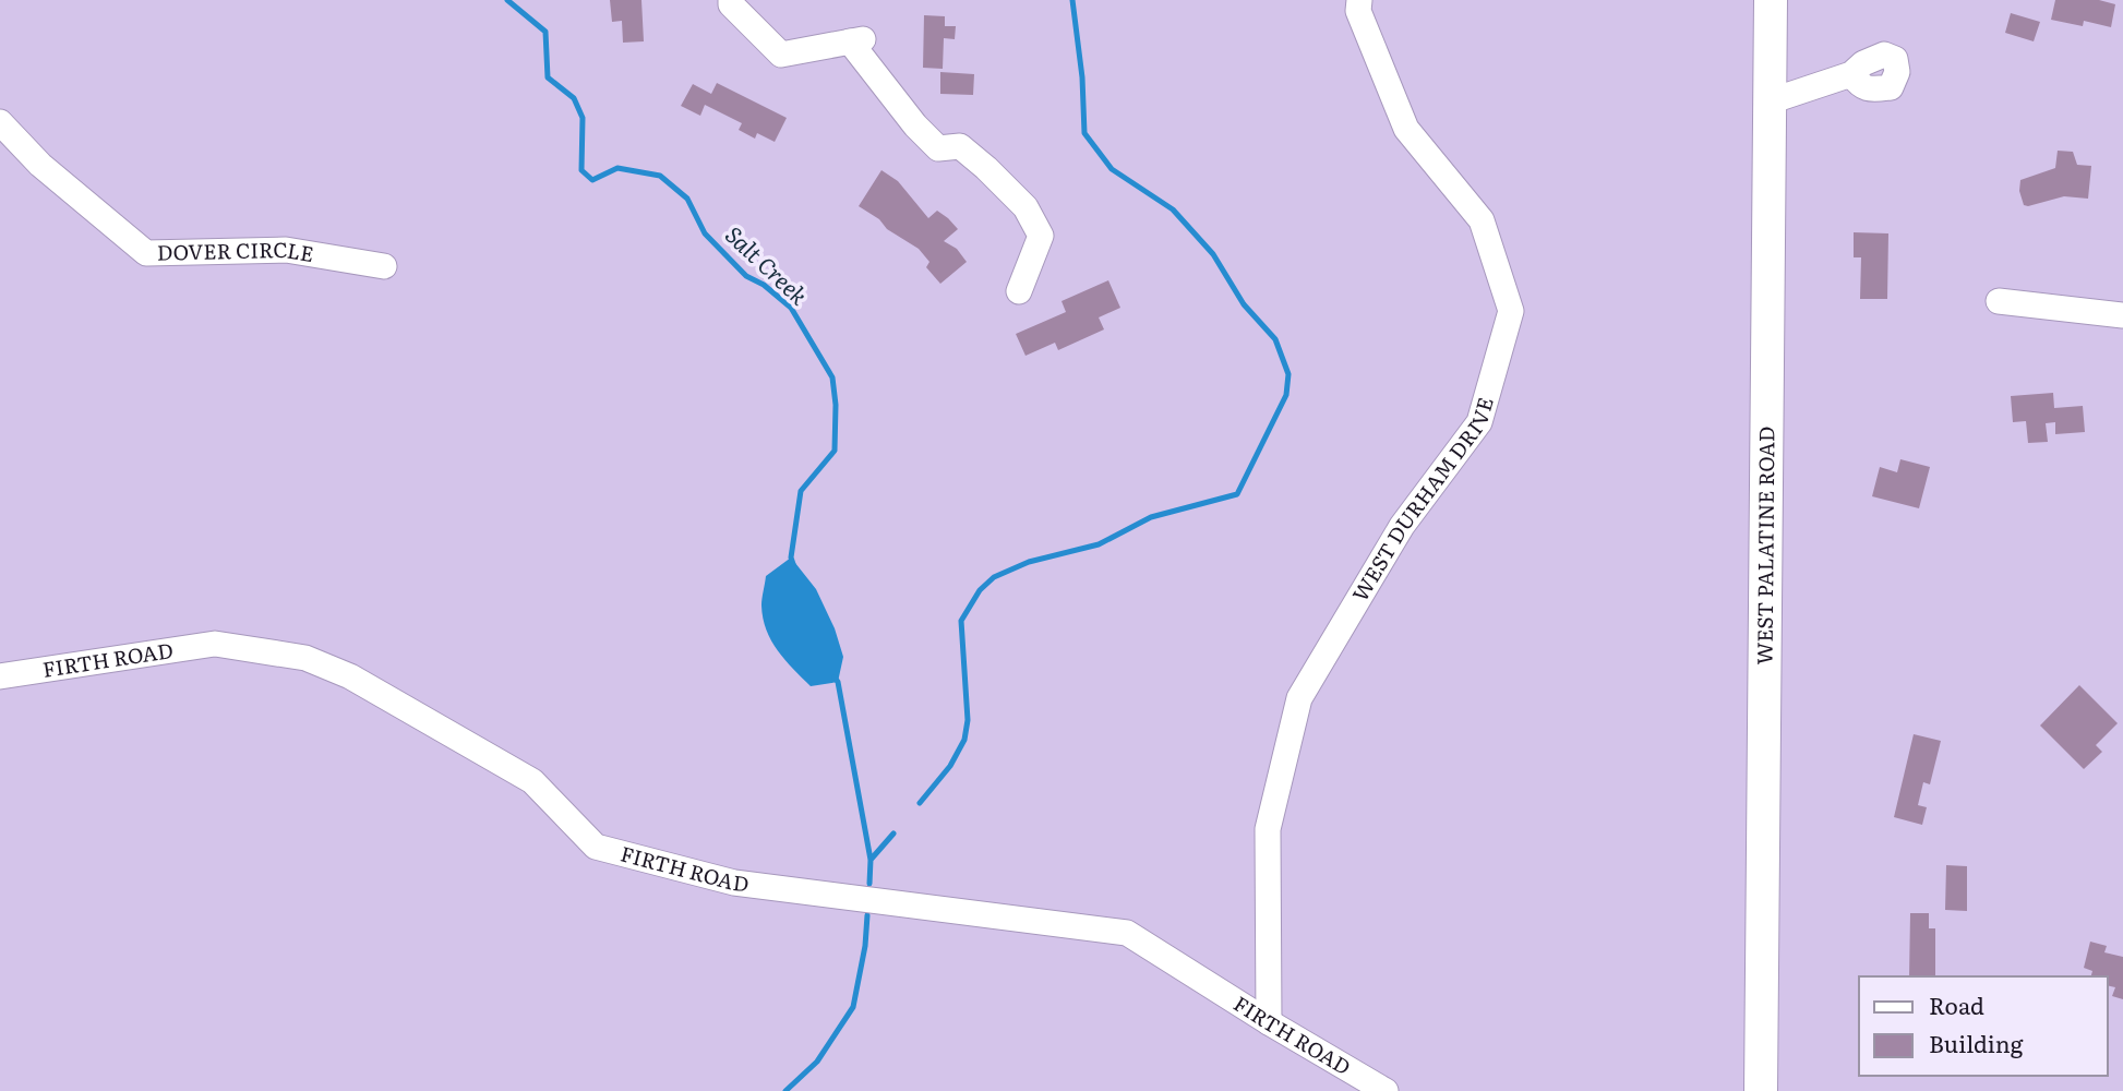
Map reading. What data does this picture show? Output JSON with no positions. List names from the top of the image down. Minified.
{"streets":{"main road":["WEST PALATINE ROAD"],"street":["DOVER CIRCLE","WEST DURHAM DRIVE","FIRTH ROAD"]},"crossings":[["WEST DURHAM DRIVE","FIRTH ROAD"]],"water":["Salt Creek"],"legend":["Road","Building"]}
